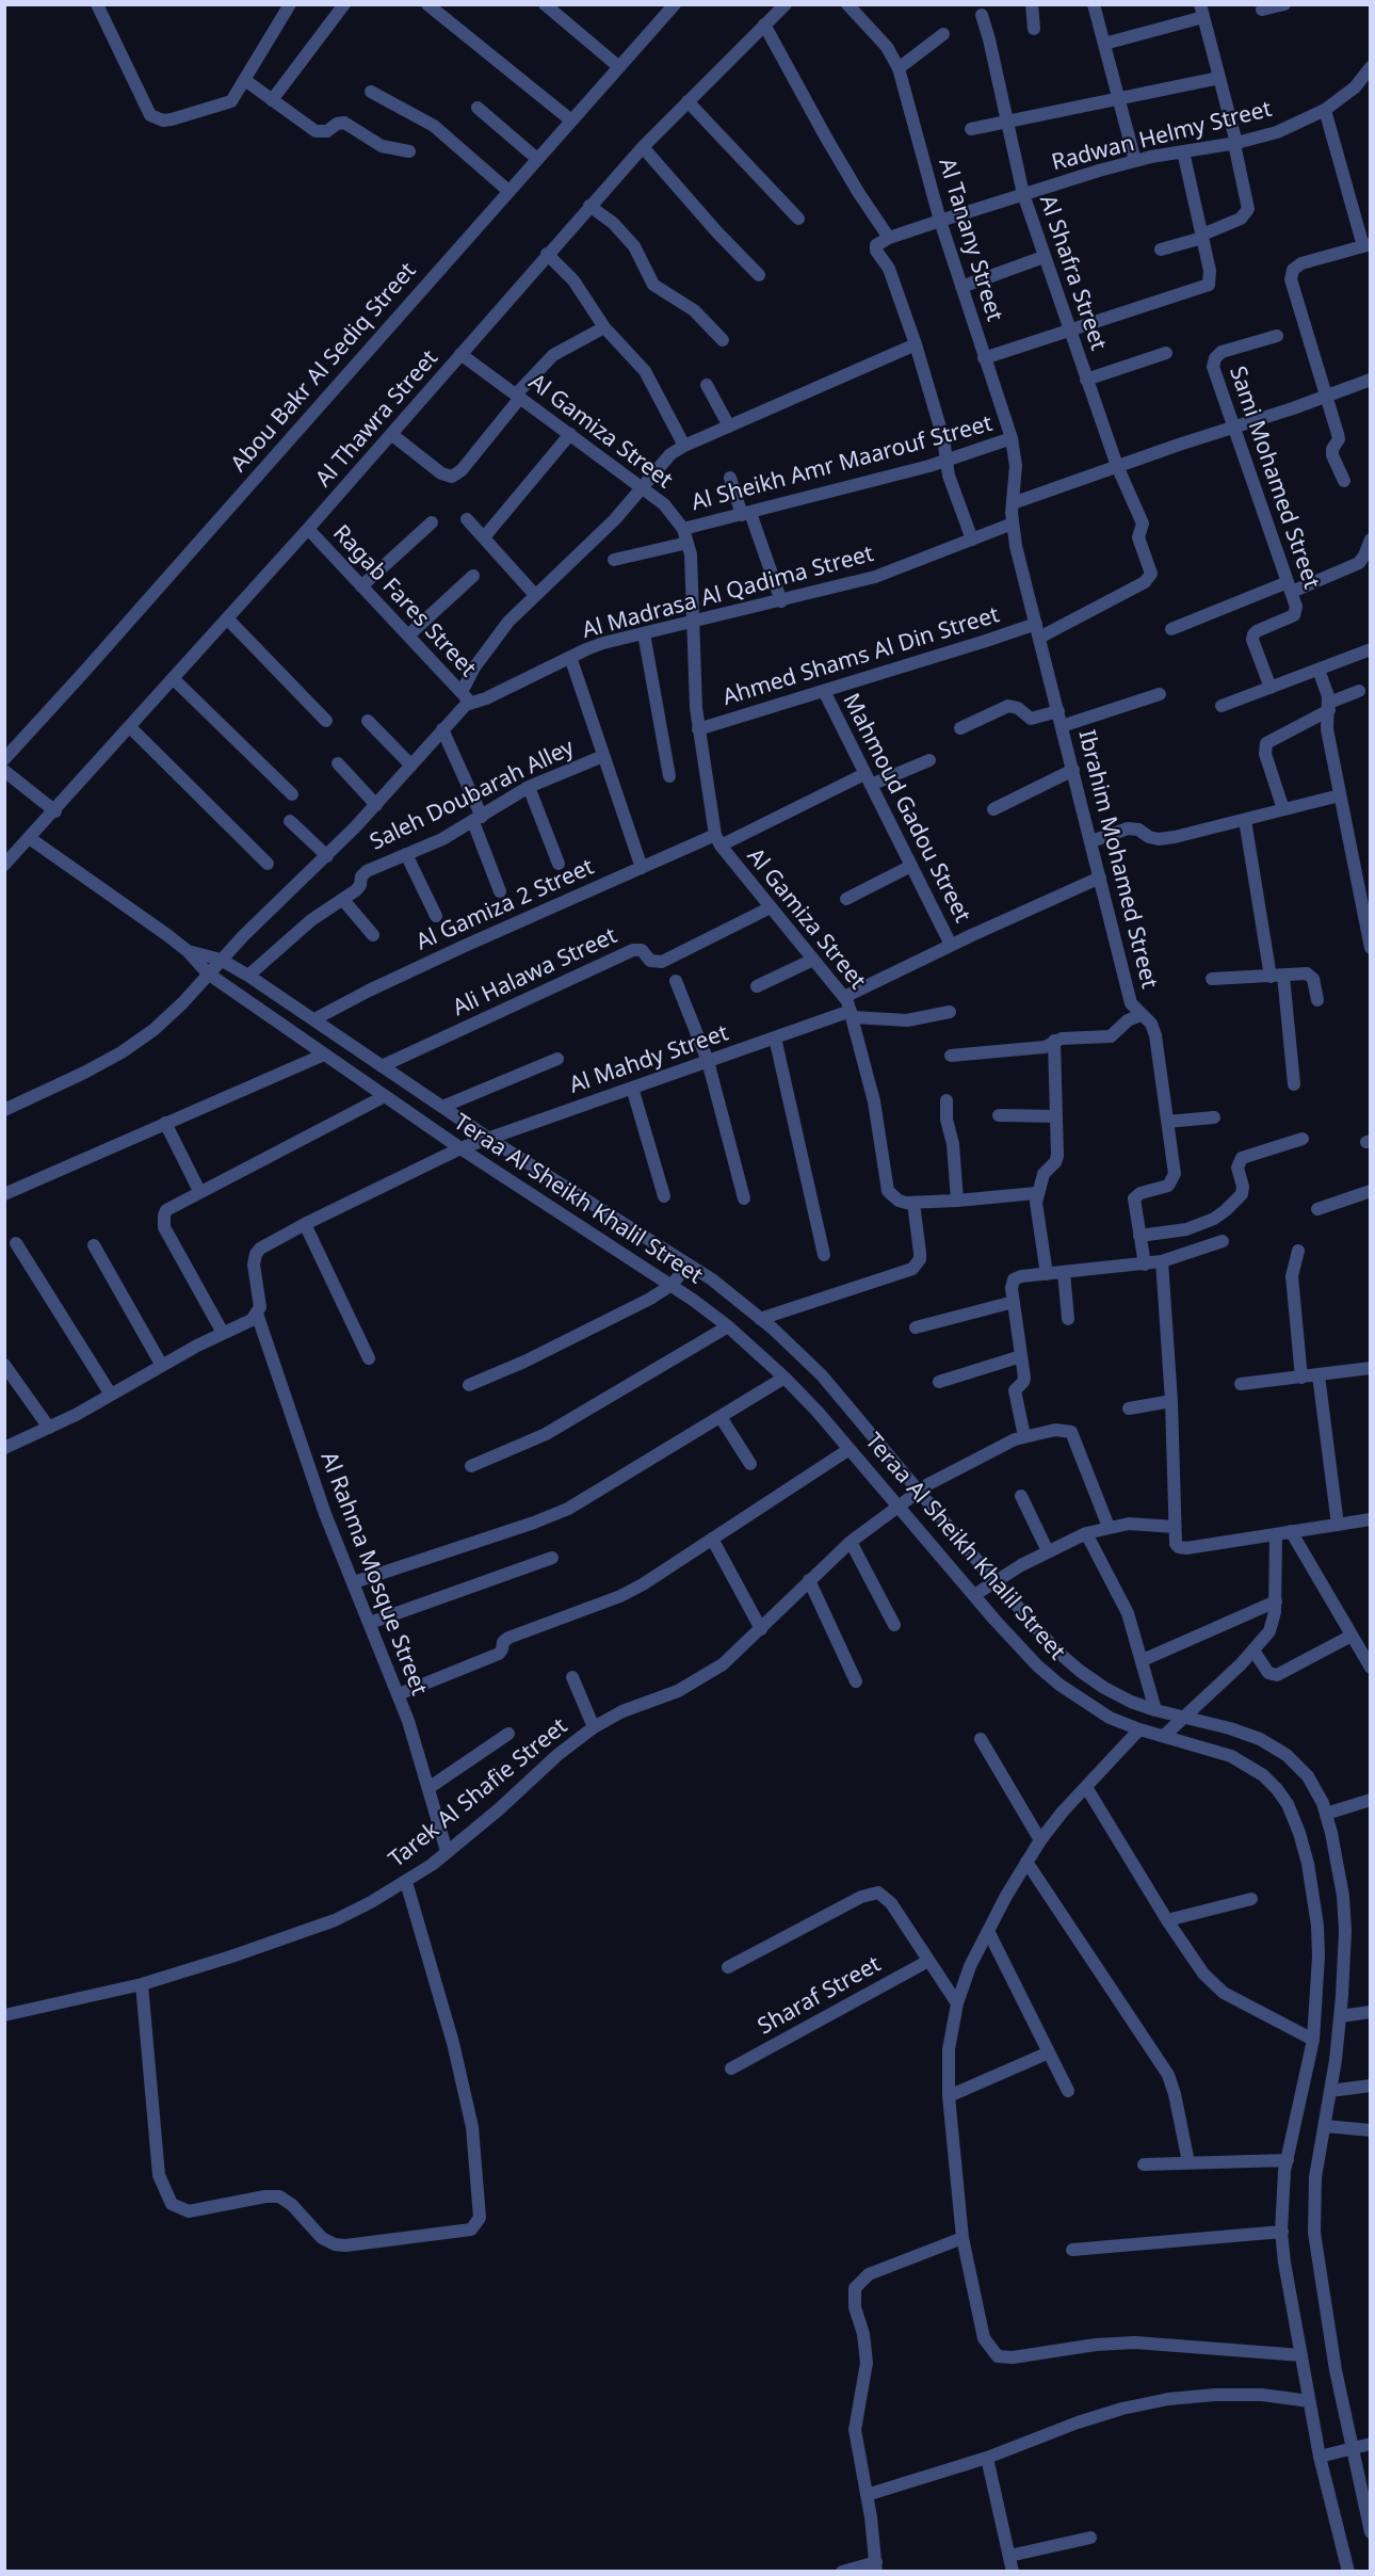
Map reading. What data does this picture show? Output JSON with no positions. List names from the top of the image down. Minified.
{"streets":{"street":["Radwan Helmy Street","Al Tanany Street","Al Shafra Street","Abou Bakr Al Sediq Street","Al Thawra Street","Al Gamiza Street","Al Sheikh Amr Maarouf Street","Sami Mohamed Street","Al Madrasa Al Qadima Street","Ragab Fares Street","Ahmed Shams Al Din Street","Saleh Doubarah Alley","Mahmoud Gadou Street","Ibrahim Mohamed Street","Al Gamiza 2 Street","Ali Halawa Street","Al Mahdy Street","Teraa Al Sheikh Khalil Street","Al Rahma Mosque Street","Tarek Al Shafie Street","Sharaf Street"]},"crossings":[["Radwan Helmy Street","Al Tanany Street"],["Radwan Helmy Street","Al Shafra Street"],["Al Tanany Street","Al Sheikh Amr Maarouf Street"],["Al Tanany Street","Ibrahim Mohamed Street"],["Al Shafra Street","Ibrahim Mohamed Street"],["Al Thawra Street","Al Gamiza Street"],["Al Thawra Street","Ragab Fares Street"],["Al Thawra Street","Teraa Al Sheikh Khalil Street"],["Al Gamiza Street","Al Sheikh Amr Maarouf Street"],["Al Gamiza Street","Al Madrasa Al Qadima Street"],["Al Gamiza Street","Ahmed Shams Al Din Street"],["Al Gamiza Street","Al Gamiza 2 Street"],["Al Gamiza Street","Ali Halawa Street"],["Al Gamiza Street","Al Mahdy Street"],["Al Madrasa Al Qadima Street","Ragab Fares Street"],["Al Madrasa Al Qadima Street","Ibrahim Mohamed Street"],["Al Madrasa Al Qadima Street","Teraa Al Sheikh Khalil Street"],["Ahmed Shams Al Din Street","Mahmoud Gadou Street"],["Ahmed Shams Al Din Street","Ibrahim Mohamed Street"],["Saleh Doubarah Alley","Teraa Al Sheikh Khalil Street"],["Mahmoud Gadou Street","Al Gamiza 2 Street"],["Al Gamiza 2 Street","Teraa Al Sheikh Khalil Street"],["Ali Halawa Street","Teraa Al Sheikh Khalil Street"],["Al Mahdy Street","Teraa Al Sheikh Khalil Street"],["Al Mahdy Street","Al Rahma Mosque Street"],["Teraa Al Sheikh Khalil Street","Tarek Al Shafie Street"],["Al Rahma Mosque Street","Tarek Al Shafie Street"]]}
